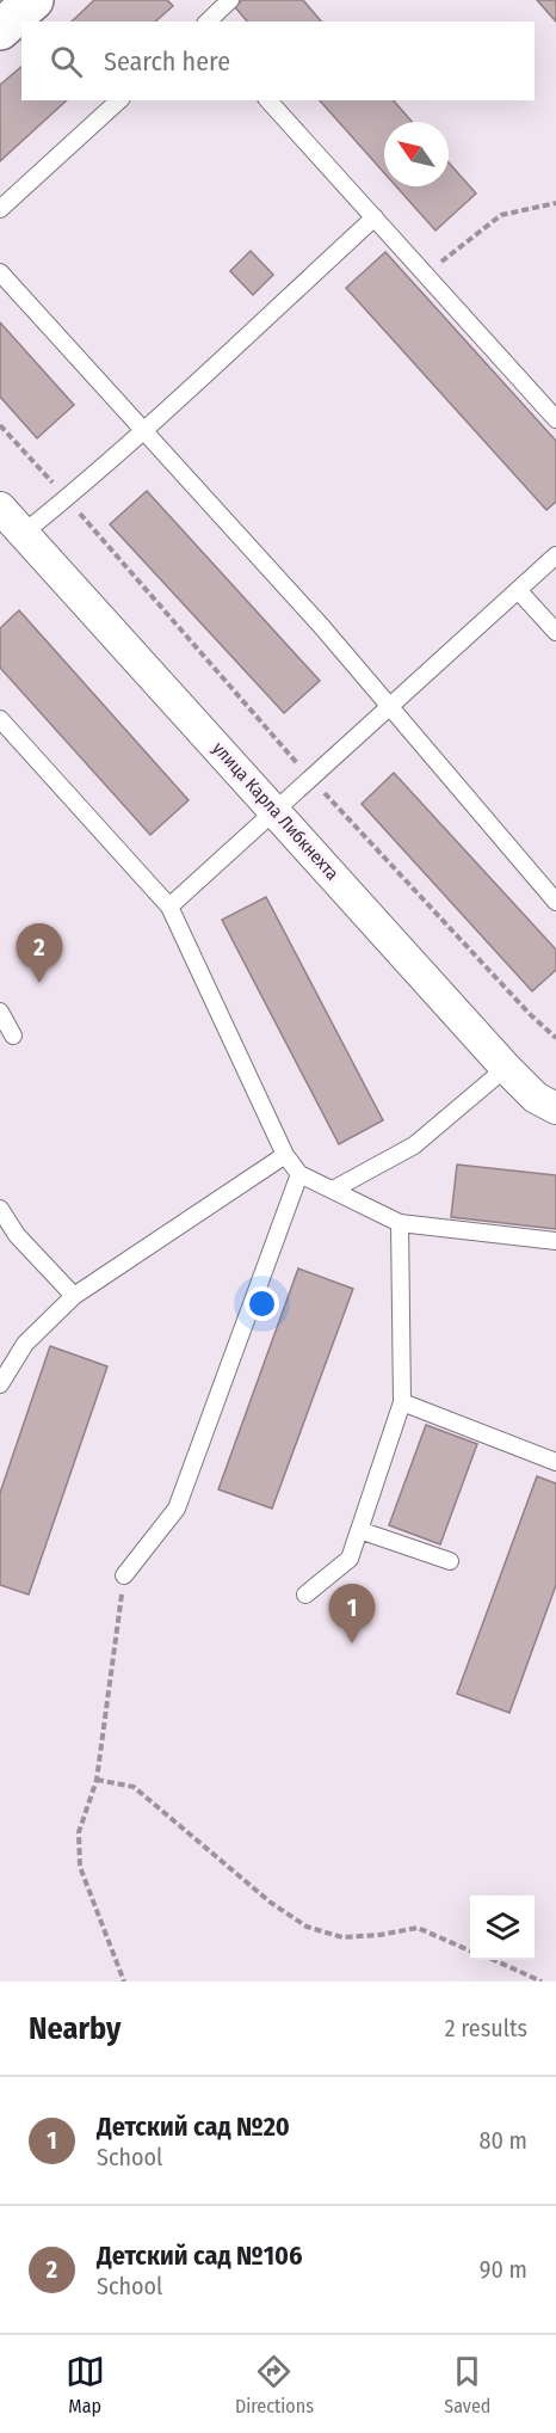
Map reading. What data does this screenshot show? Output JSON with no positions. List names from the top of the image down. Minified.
{"streets":{"street":["улица Карла Либкнехта"]},"north":"top left","page":{"search":"Search here","pins":["2","1"],"heading":["Nearby","2 results"],"list":[{"mark":"1","name":"Детский сад №20","note":"School","value":"80 m"},{"mark":"2","name":"Детский сад №106","note":"School","value":"90 m"}],"nav":["Map","Directions","Saved"]}}
